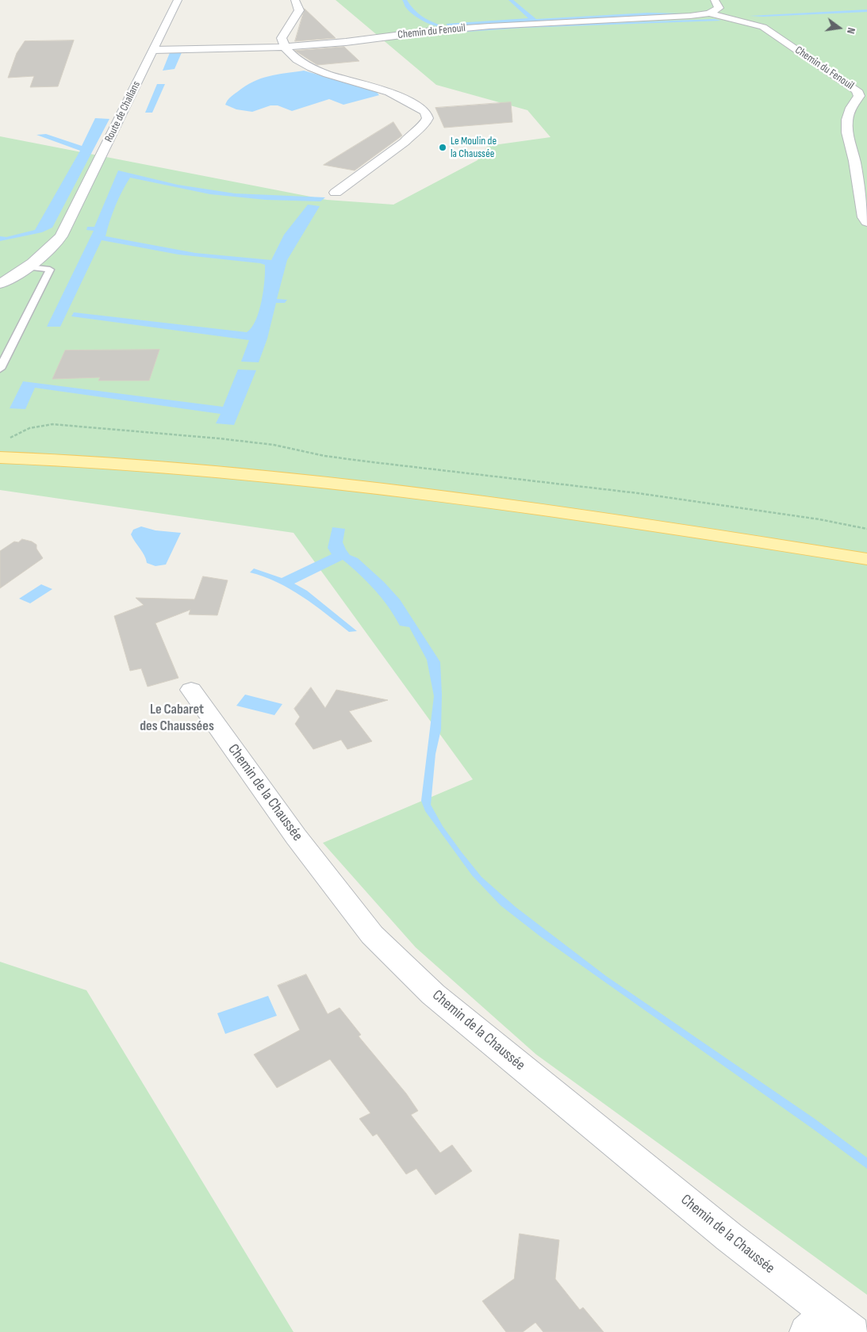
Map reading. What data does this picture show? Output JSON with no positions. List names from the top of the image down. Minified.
{"streets":{"street":["Chemin du Fenouil","Route de Challans","Chemin de la Chaussée"]},"crossings":[["Chemin du Fenouil","Route de Challans"]],"districts":["Le Cabaret des Chaussées"],"places":["Le Moulin de la Chaussée"],"north":"right"}
